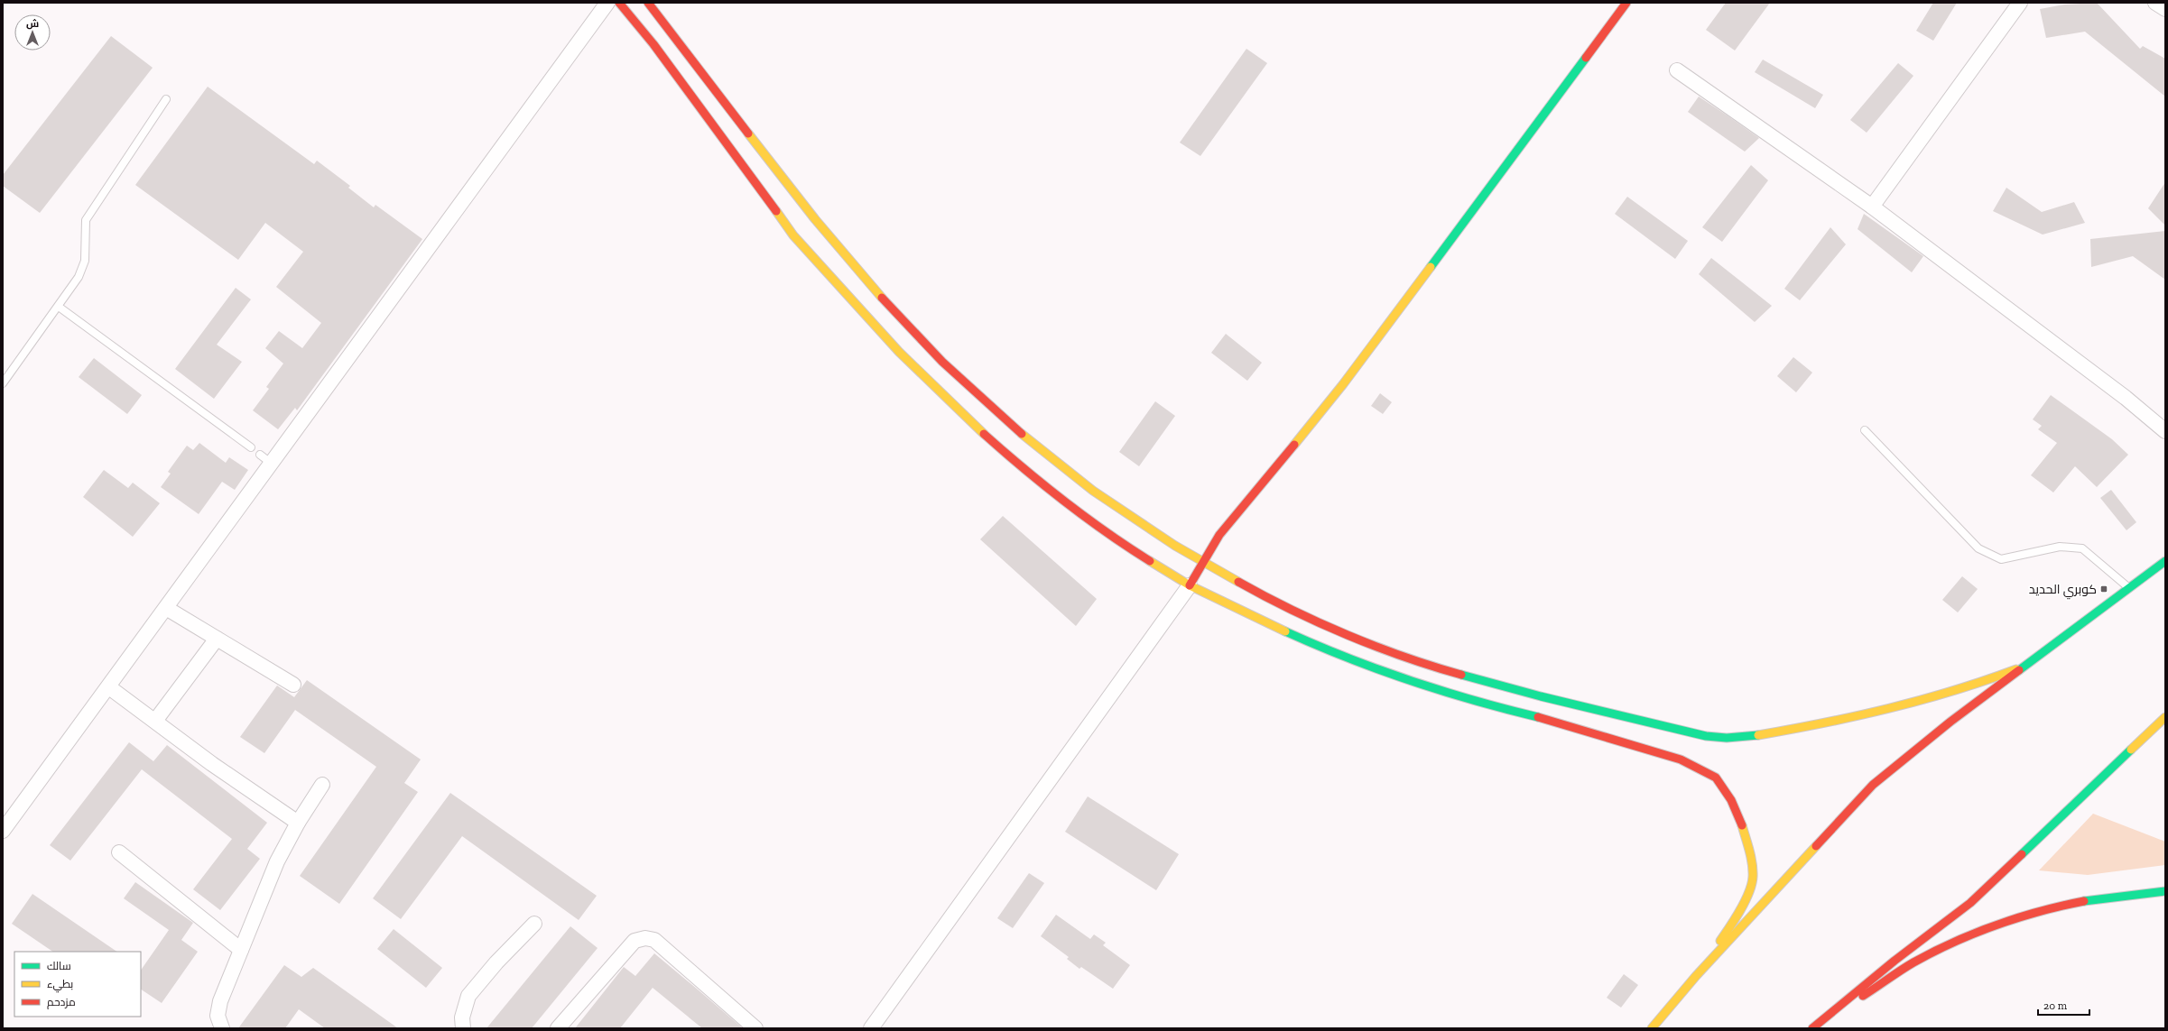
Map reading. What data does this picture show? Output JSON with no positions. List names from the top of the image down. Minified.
{"places":{"transit":["كوبري الحديد"]},"legend":["سالك","بطيء","مزدحم"],"scale_bar":"20 m","north":"top"}
